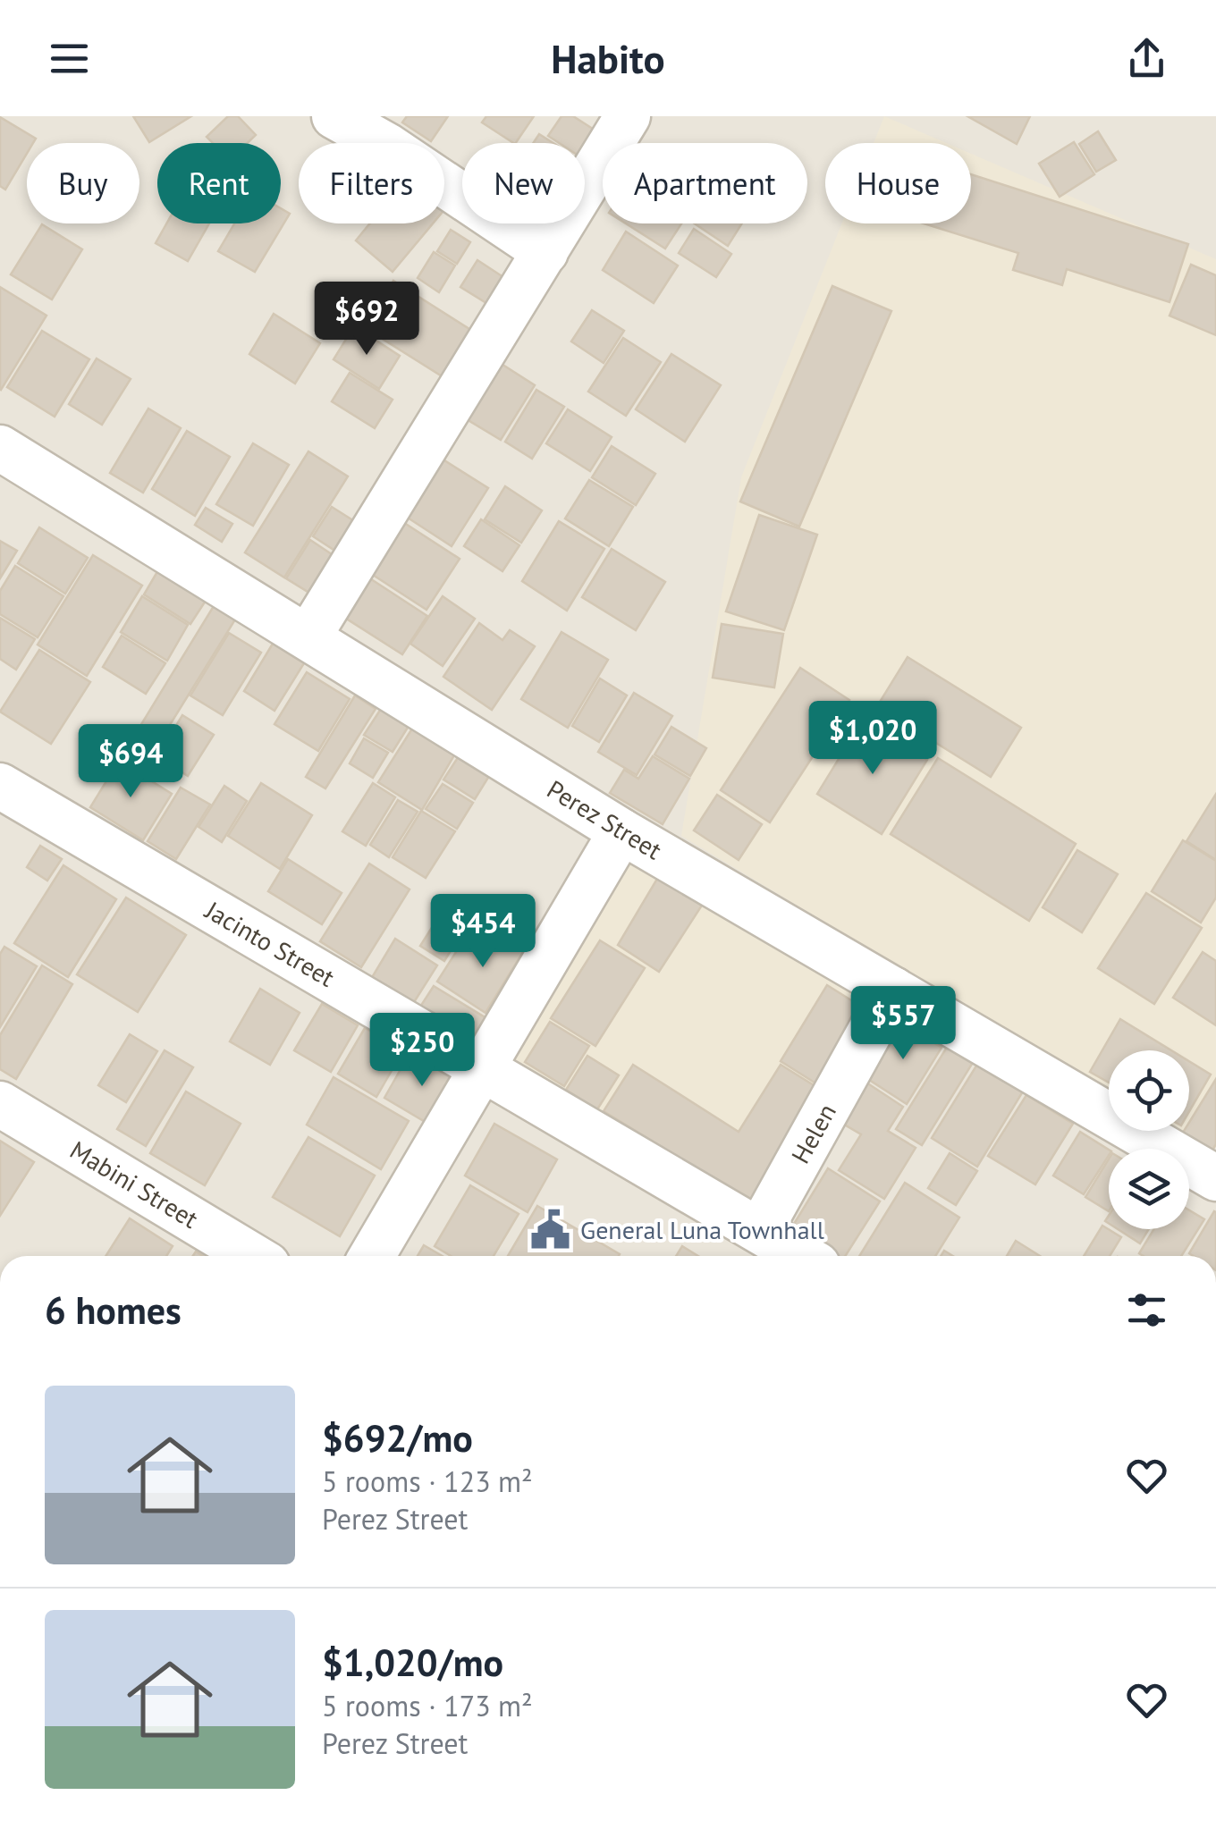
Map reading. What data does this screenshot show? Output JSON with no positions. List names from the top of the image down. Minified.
{"streets":{"street":["Perez Street","Jacinto Street","Helen","Mabini Street"]},"crossings":[["Perez Street","Helen"],["Jacinto Street","Helen"]],"places":{"public building":["General Luna Townhall"]},"page":{"header":"Habito","chip":["Buy","Rent","Filters","New","Apartment","House"],"price":["$692","$1,020","$694","$454","$557","$250"],"heading":"6 homes","list":[{"name":"$692/mo","note":"5 rooms · 123 m² · Perez Street"},{"name":"$1,020/mo","note":"5 rooms · 173 m² · Perez Street"}]}}
